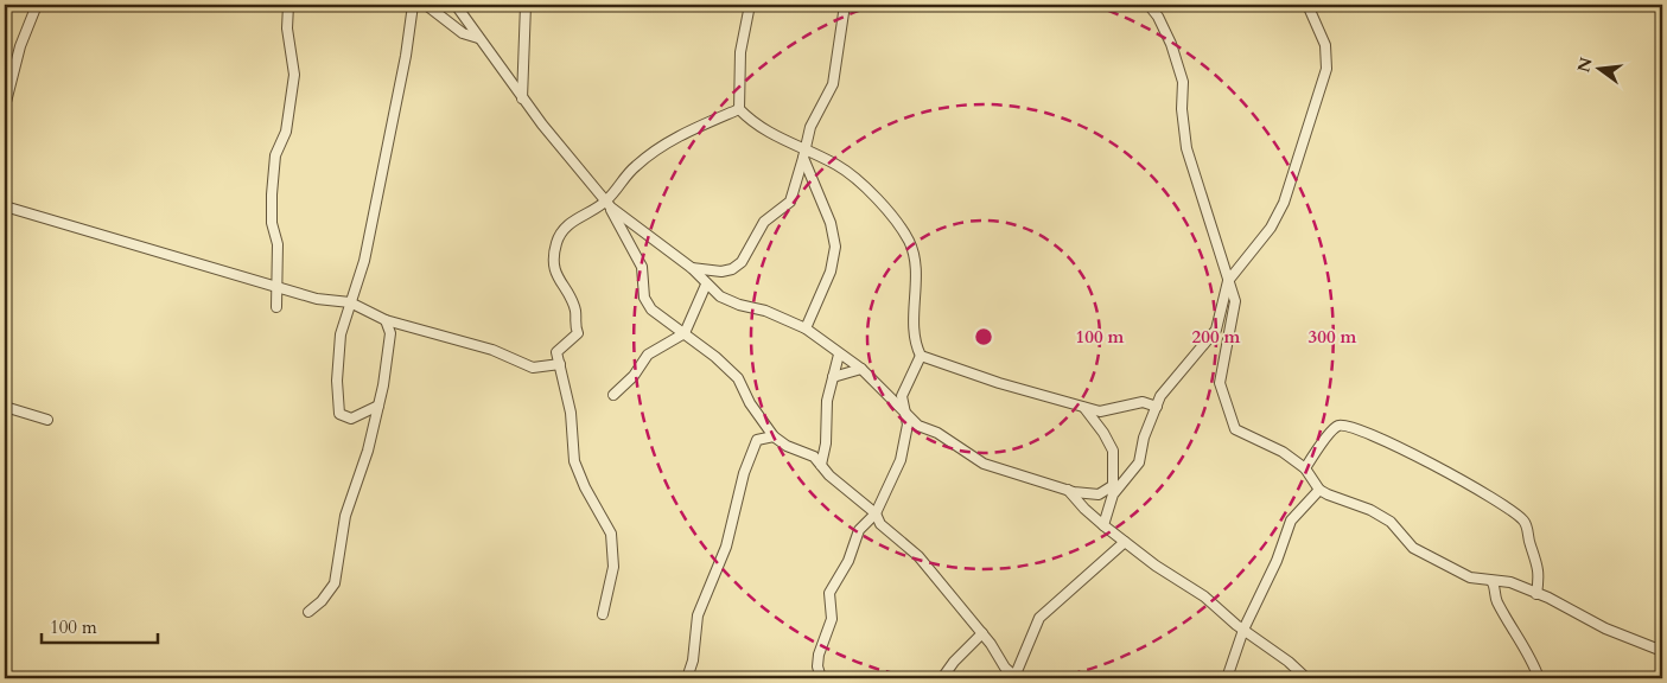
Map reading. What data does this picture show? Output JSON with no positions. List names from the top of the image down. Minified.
{"scale_bar":"100 m","north":"left","rings":["100 m","200 m","300 m"]}
